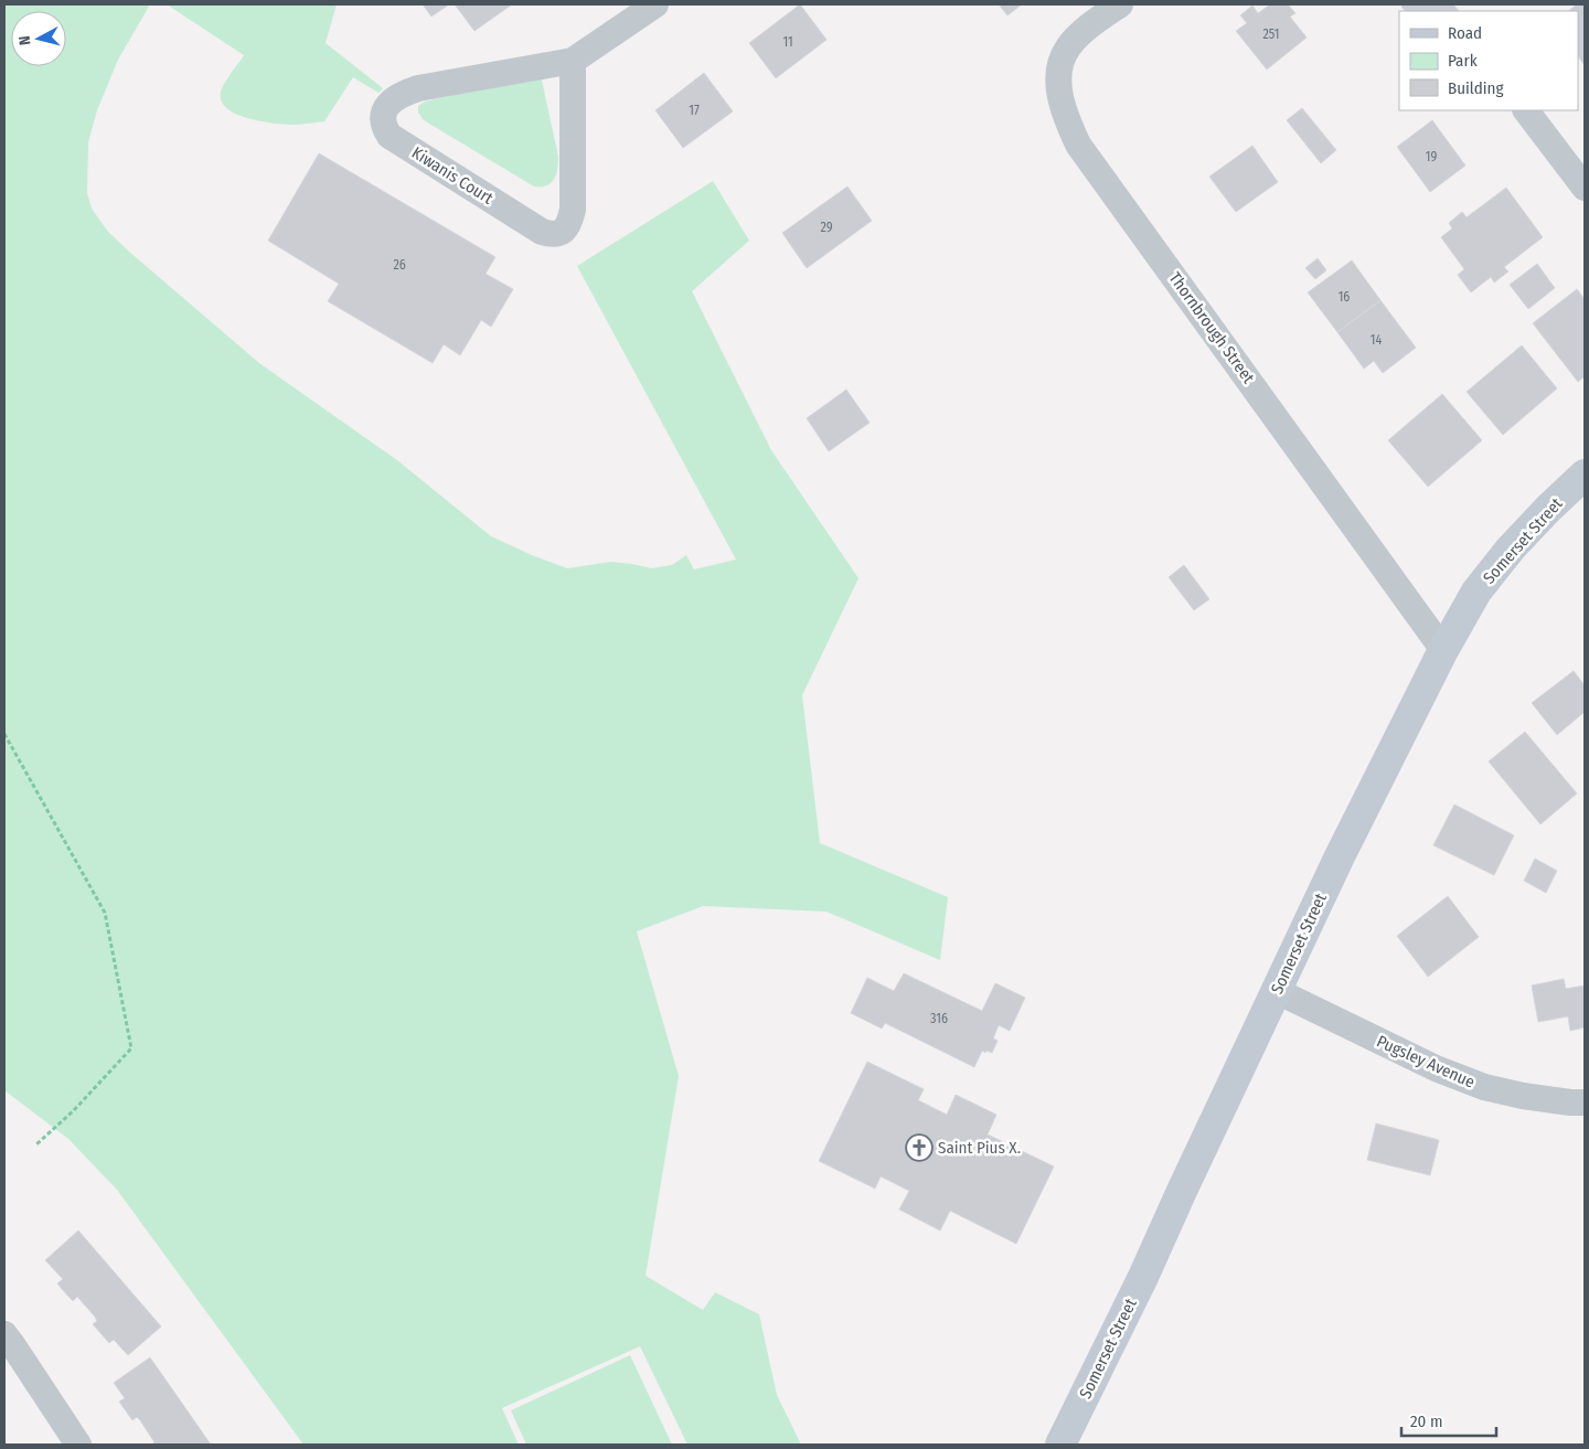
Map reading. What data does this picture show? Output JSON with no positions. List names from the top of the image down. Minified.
{"streets":{"main road":["Somerset Street"],"street":["Kiwanis Court","Thornbrough Street","Pugsley Avenue"]},"crossings":[["Thornbrough Street","Somerset Street"],["Somerset Street","Pugsley Avenue"]],"places":{"church":["Saint Pius X."]},"house_numbers":["251","11","17","19","29","26","16","14","316"],"legend":["Road","Park","Building"],"scale_bar":"20 m","north":"left"}
